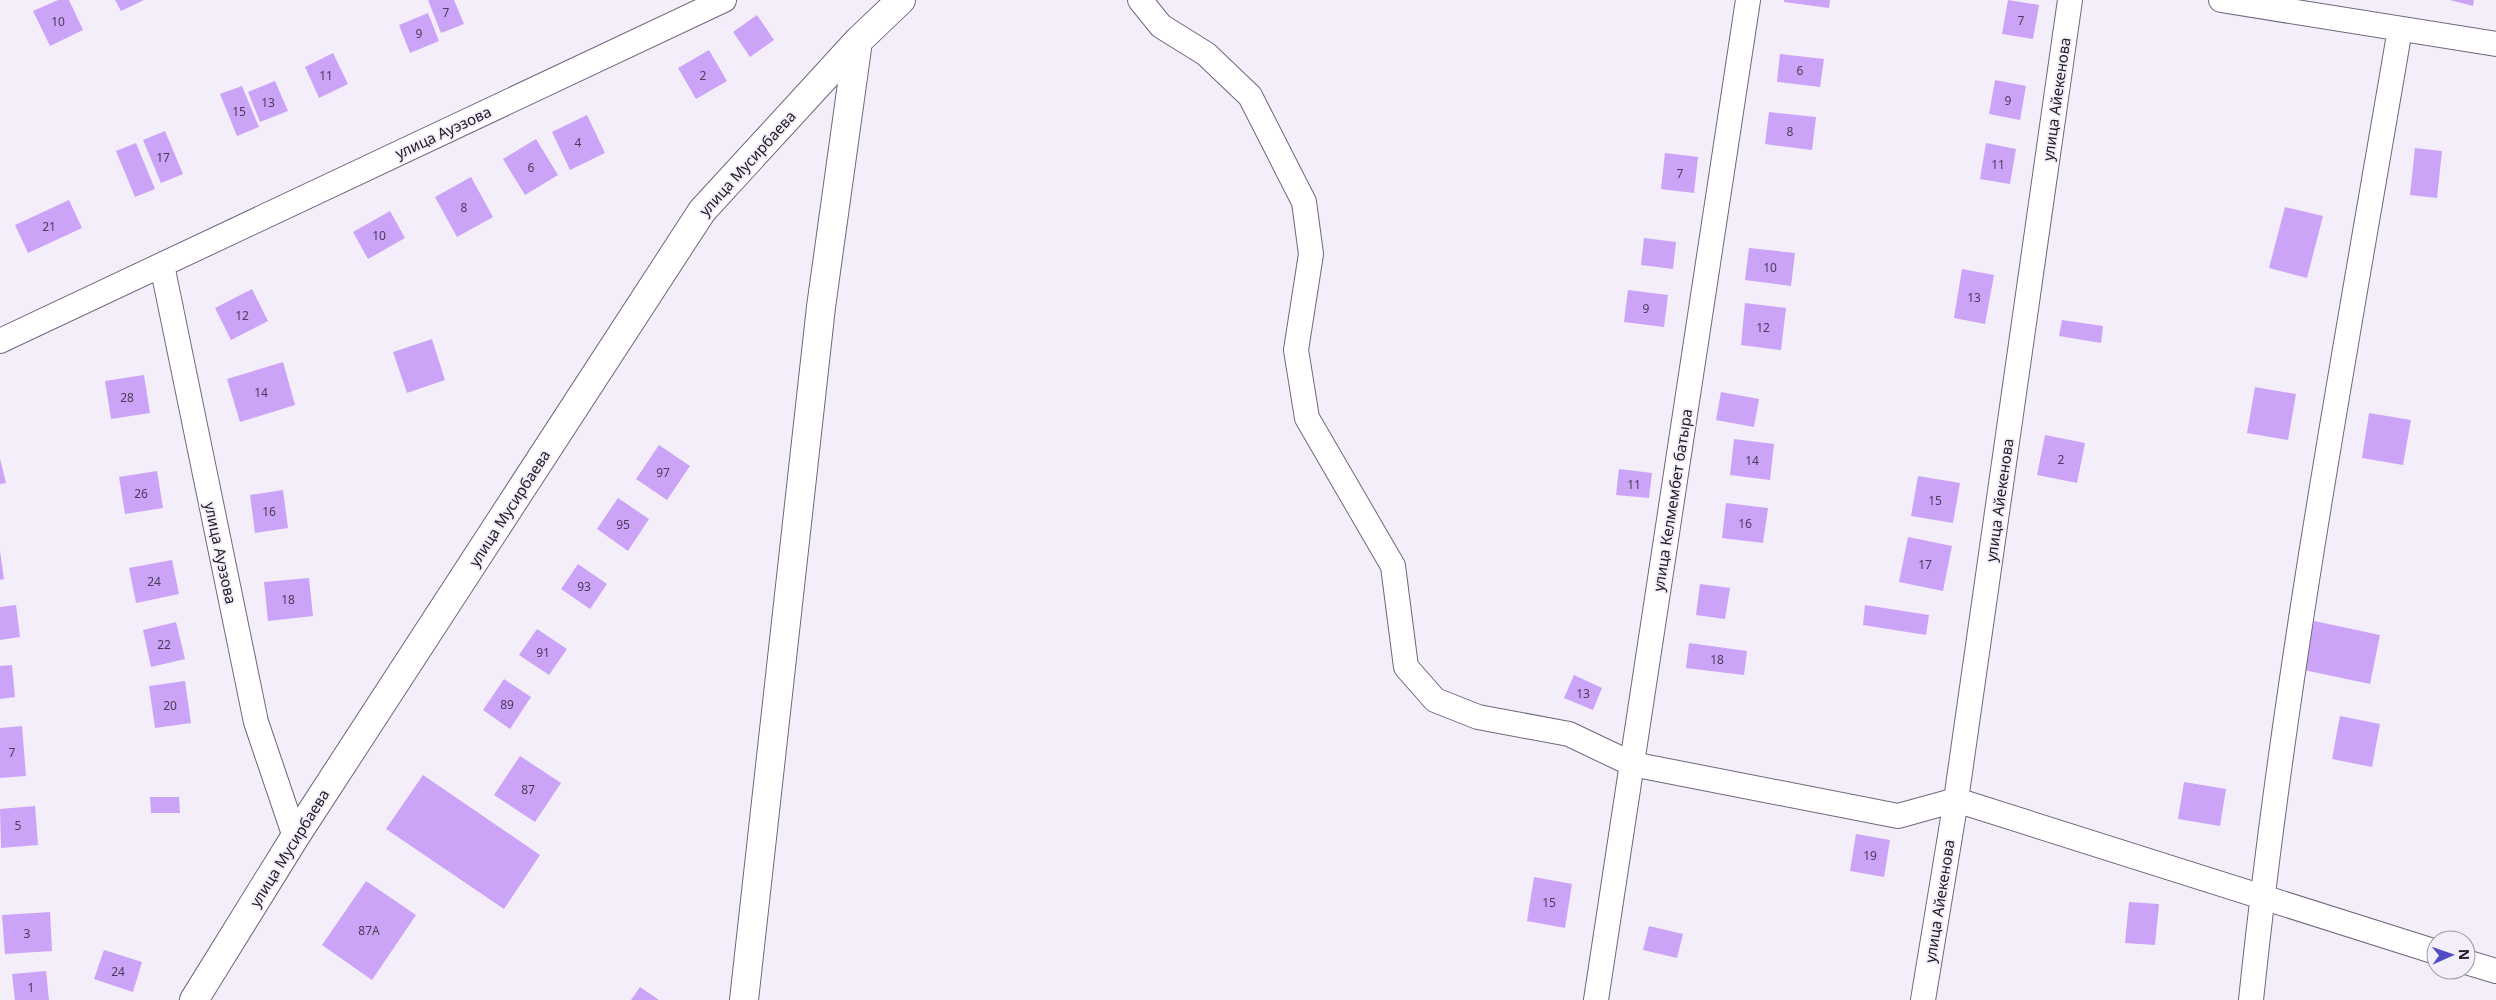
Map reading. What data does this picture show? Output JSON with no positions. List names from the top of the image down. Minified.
{"streets":{"street":["улица Айекенова","улица Ауэзова","улица Мусирбаева","улица Келмембет батыра"]},"crossings":[["улица Ауэзова","улица Мусирбаева"]],"house_numbers":["7","7","10","9","6","11","2","9","13","15","8","4","17","11","6","7","8","21","10","10","13","9","12","12","14","28","2","14","97","11","26","15","16","16","95","17","24","93","18","22","91","18","13","89","20","7","87","5","19","15","87А","3","24","1"],"north":"right"}
